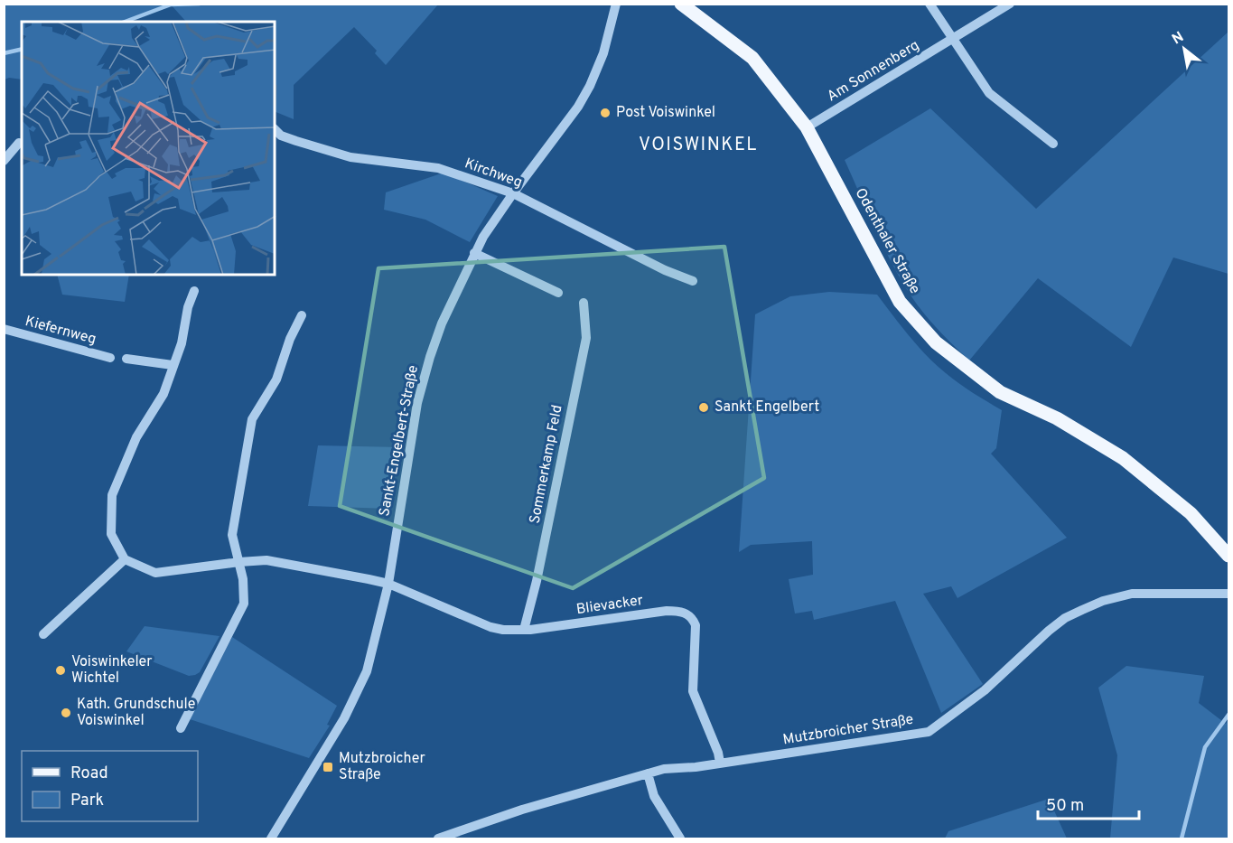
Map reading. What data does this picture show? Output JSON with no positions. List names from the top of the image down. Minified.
{"streets":{"main road":["Odenthaler Straße"],"street":["Am Sonnenberg","Kirchweg","Kiefernweg","Sankt-Engelbert-Straße","Sommerkamp Feld","Blievacker","Mutzbroicher Straße"]},"crossings":[["Am Sonnenberg","Odenthaler Straße"],["Kirchweg","Sankt-Engelbert-Straße"],["Sankt-Engelbert-Straße","Blievacker"],["Sommerkamp Feld","Blievacker"],["Blievacker","Mutzbroicher Straße"]],"districts":["VOISWINKEL"],"places":{"other":["Post Voiswinkel","Sankt Engelbert","Voiswinkeler Wichtel","Kath. Grundschule Voiswinkel"],"transit":["Mutzbroicher Straße"]},"legend":["Road","Park"],"scale_bar":"50 m","north":"top left"}
